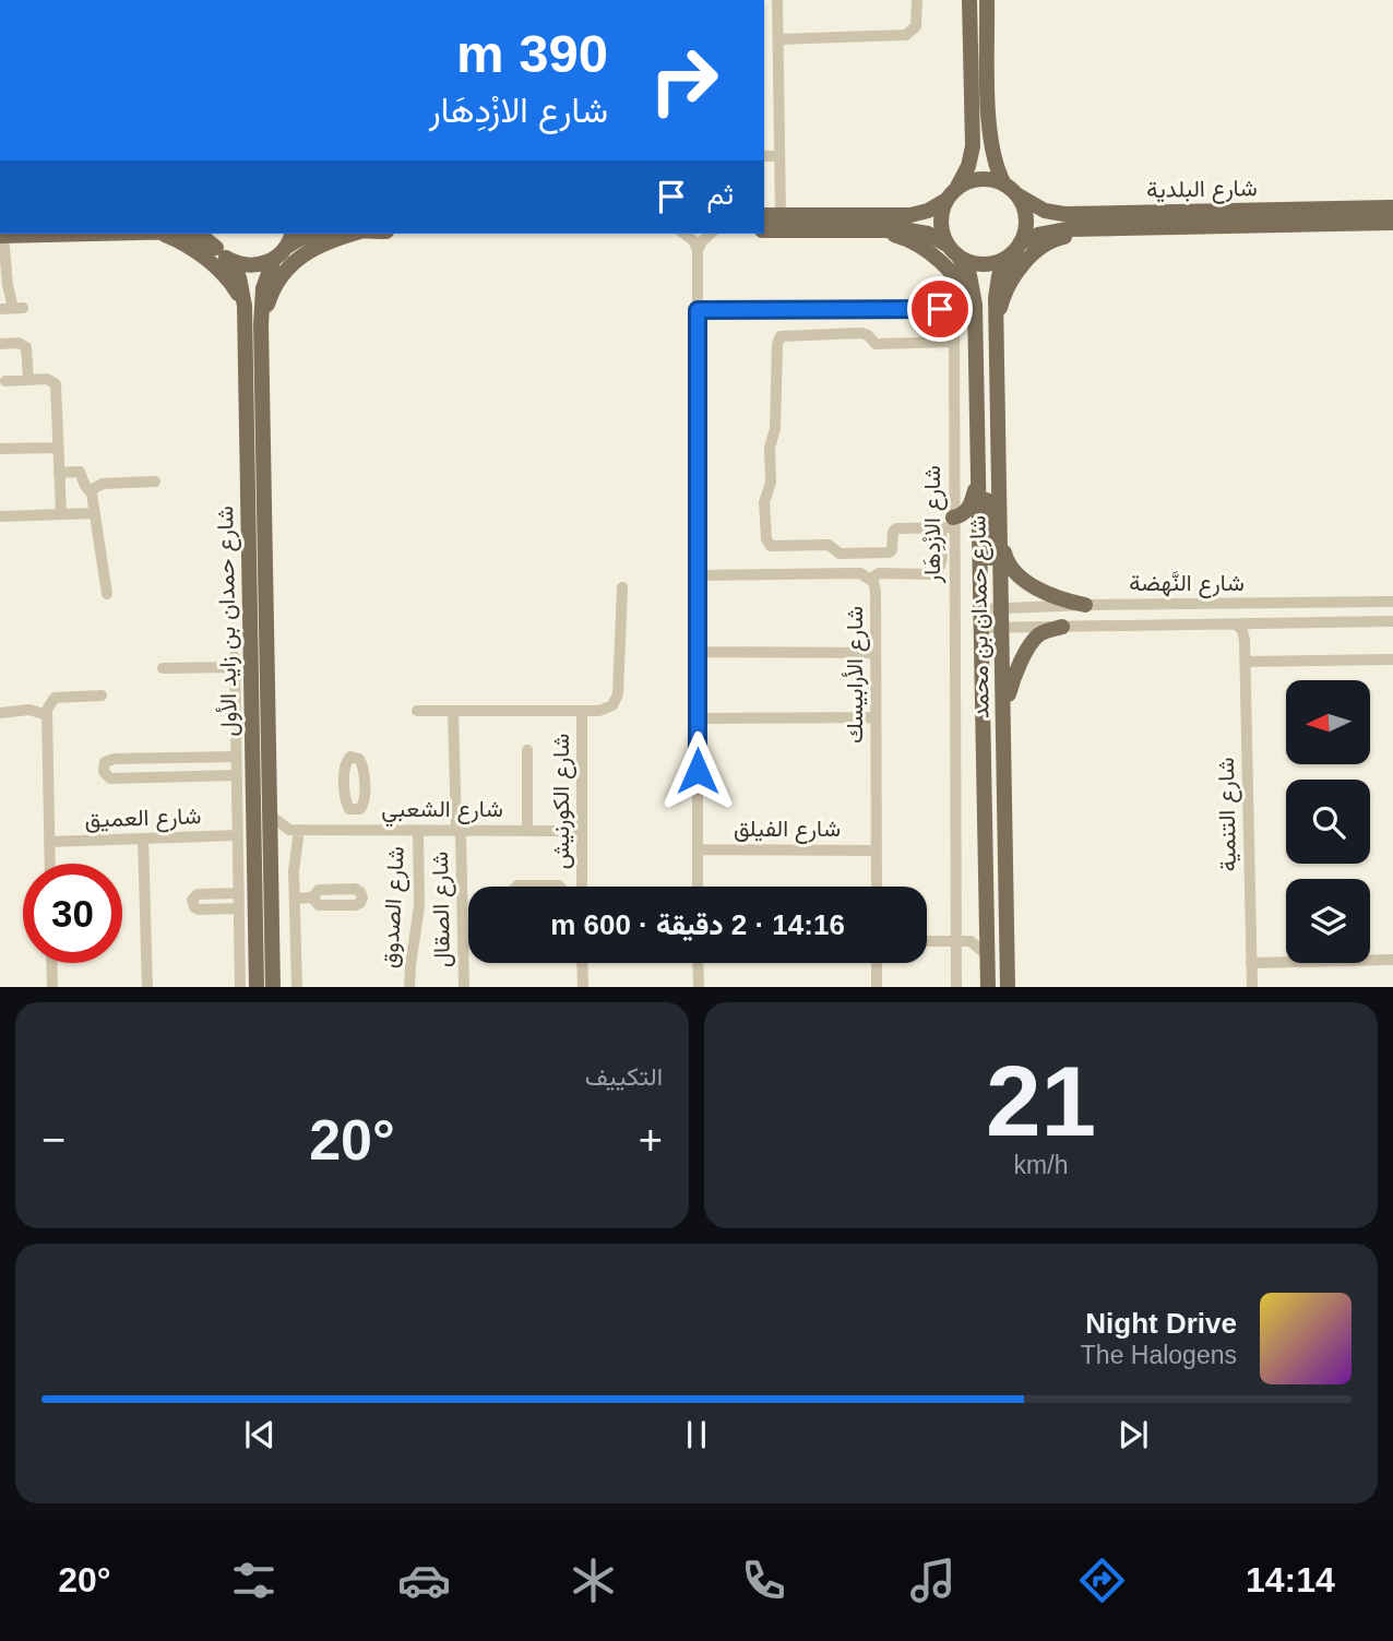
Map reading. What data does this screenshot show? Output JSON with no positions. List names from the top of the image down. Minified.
{"streets":{"main road":["شارع البلدية","شارع حمدان بن محمد","شارع حمدان بن زايد الأول"],"street":["شارع الازْدِهَار","شارع النَّهضة","شارع الأرابيسك","شارع الكورنيش","شارع الشعبي","شارع التنمية","شارع العميق","شارع الفيلق","شارع الصدوق","شارع الصقال"]},"crossings":[["شارع البلدية","شارع حمدان بن محمد"],["شارع النَّهضة","شارع حمدان بن محمد"],["شارع النَّهضة","شارع التنمية"],["شارع الأرابيسك","شارع الفيلق"],["شارع الكورنيش","شارع الشعبي"],["شارع الشعبي","شارع الصدوق"],["شارع الشعبي","شارع الصقال"]],"north":"left","page":{"turn":["390 m","شارع الازْدِهَار"],"then":"ثم","limit":"30","trip":"14:16 · 2 دقيقة · 600 m","tile":[["21","km/h"],"التكييف"],"heat":["−","20°","+"],"song":["Night Drive","The Halogens"],"tabs":["14:14","20°"]}}
